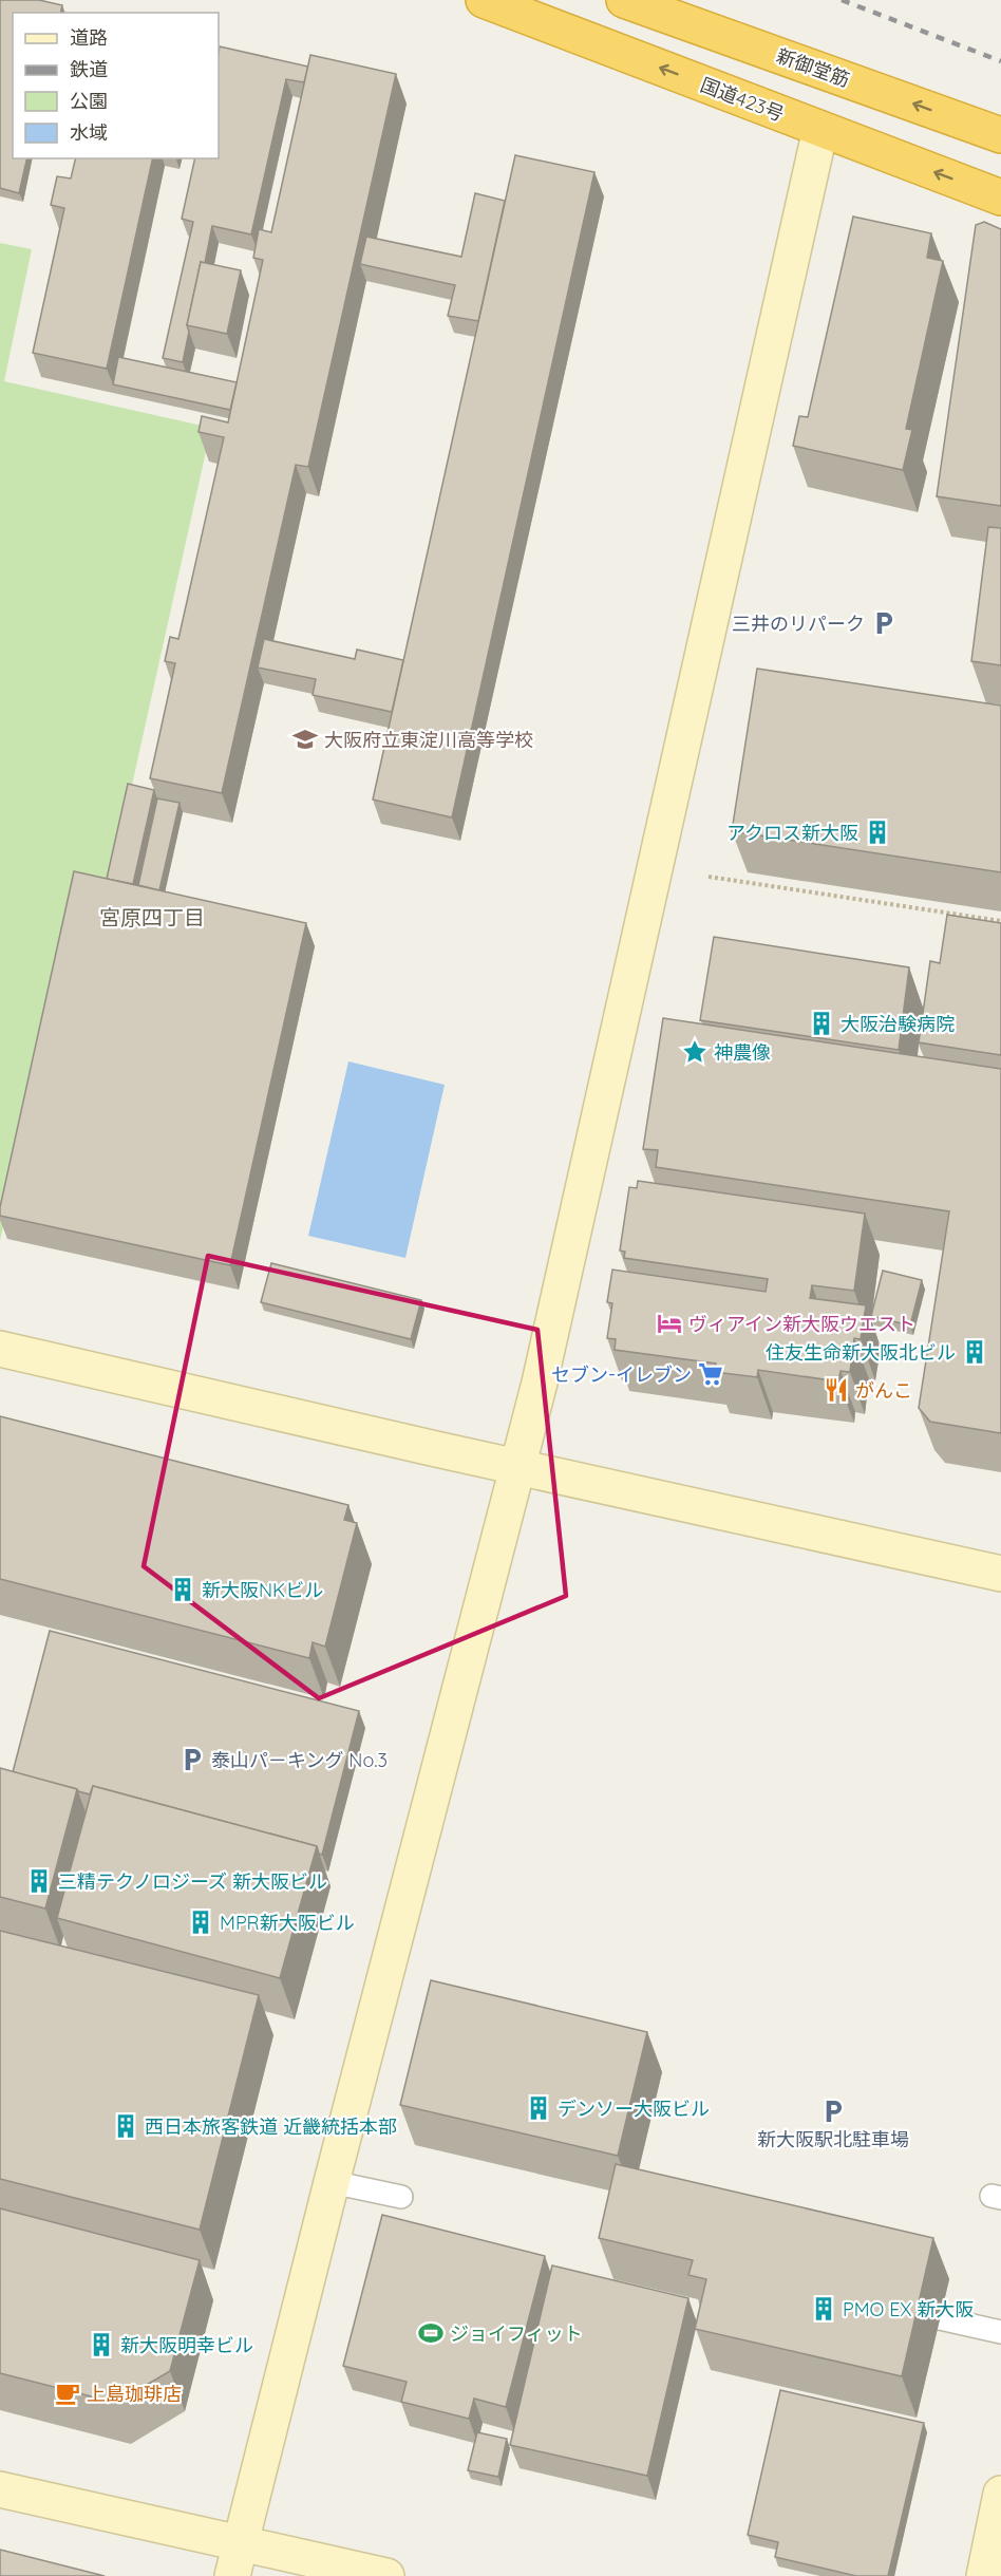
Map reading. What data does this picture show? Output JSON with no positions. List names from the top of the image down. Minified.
{"streets":{"highway":["新御堂筋","国道423号"]},"one_way":["新御堂筋","国道423号"],"districts":["宮原四丁目"],"places":{"parking":["三井のリパーク","泰山パ－キング No.3","新大阪駅北駐車場"],"school or university":["大阪府立東淀川高等学校"],"building":["アクロス新大阪","大阪治験病院","住友生命新大阪北ビル","新大阪NKビル","三精テクノロジーズ 新大阪ビル","MPR新大阪ビル","デンソー大阪ビル","西日本旅客鉄道 近畿統括本部","PMO EX 新大阪","新大阪明幸ビル"],"place":["神農像"],"hotel":["ヴィアイン新大阪ウエスト"],"supermarket":["セブン-イレブン"],"restaurant":["がんこ"],"sports":["ジョイフィット"],"cafe":["上島珈琲店"]},"legend":["道路","鉄道","公園","水域"]}
